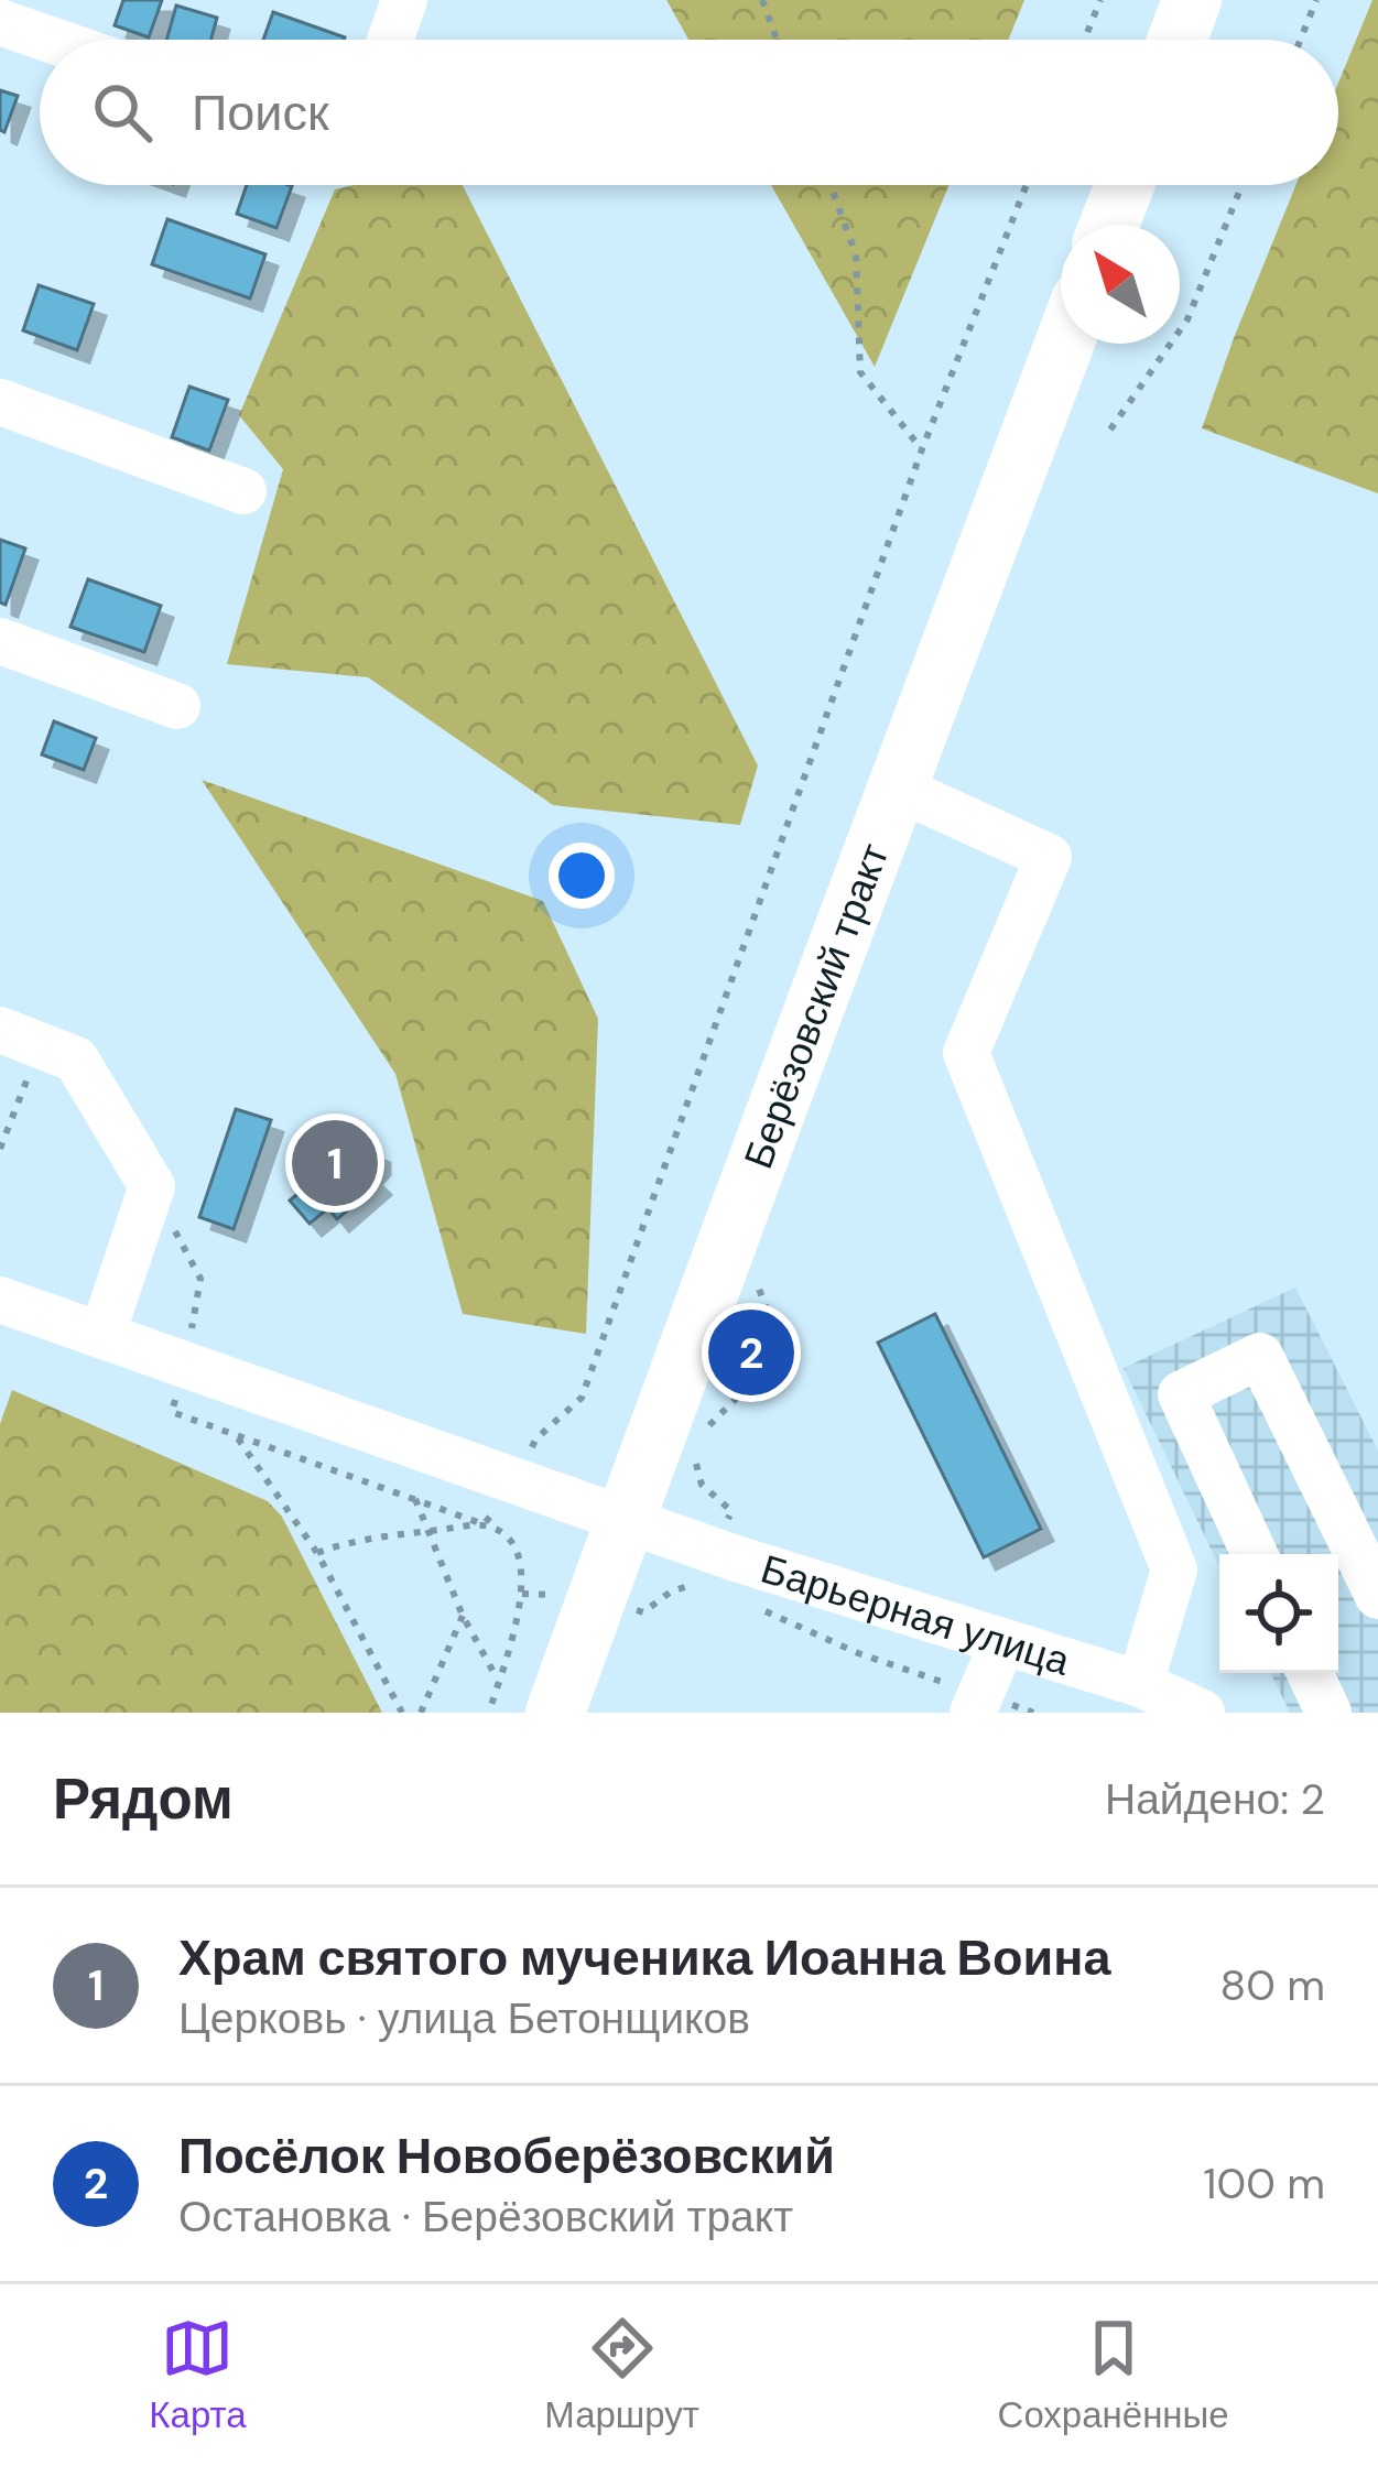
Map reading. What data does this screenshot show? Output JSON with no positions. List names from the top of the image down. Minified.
{"streets":{"main road":["Берёзовский тракт"],"street":["Барьерная улица"]},"crossings":[["Берёзовский тракт","Барьерная улица"]],"north":"top left","page":{"search":"Поиск","pins":["1","2"],"heading":["Рядом","Найдено: 2"],"list":[{"mark":"1","name":"Храм святого мученика Иоанна Воина","note":"Церковь · улица Бетонщиков","value":"80 m"},{"mark":"2","name":"Посёлок Новоберёзовский","note":"Остановка · Берёзовский тракт","value":"100 m"}],"nav":["Карта","Маршрут","Сохранённые"]}}
